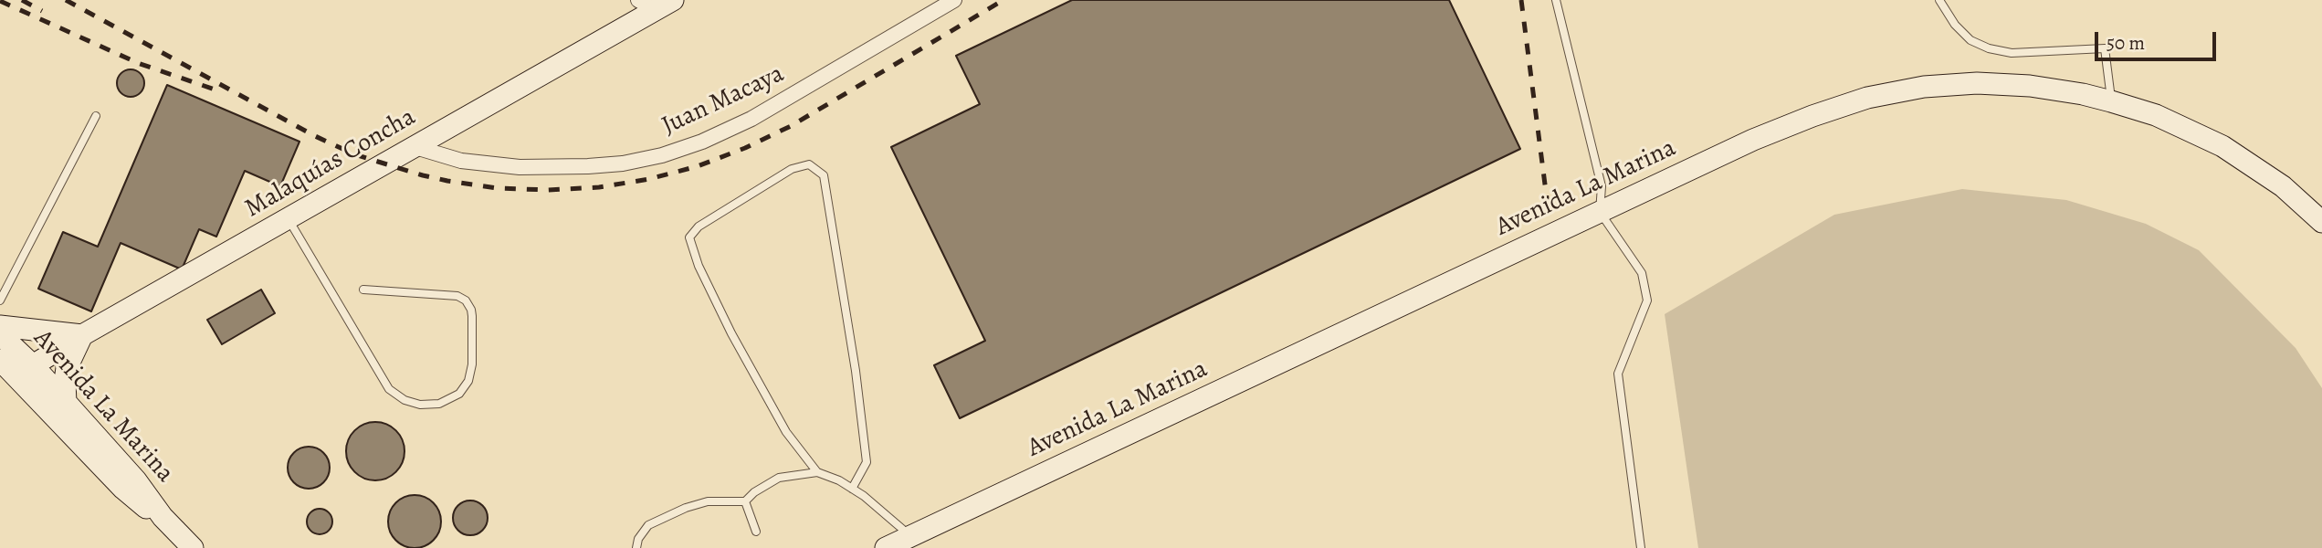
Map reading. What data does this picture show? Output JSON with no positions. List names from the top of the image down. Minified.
{"streets":{"main road":["Malaquías Concha","Avenida La Marina"],"street":["Juan Macaya"]},"crossings":[["Juan Macaya","Malaquías Concha"],["Malaquías Concha","Avenida La Marina"]],"scale_bar":"50 m"}
